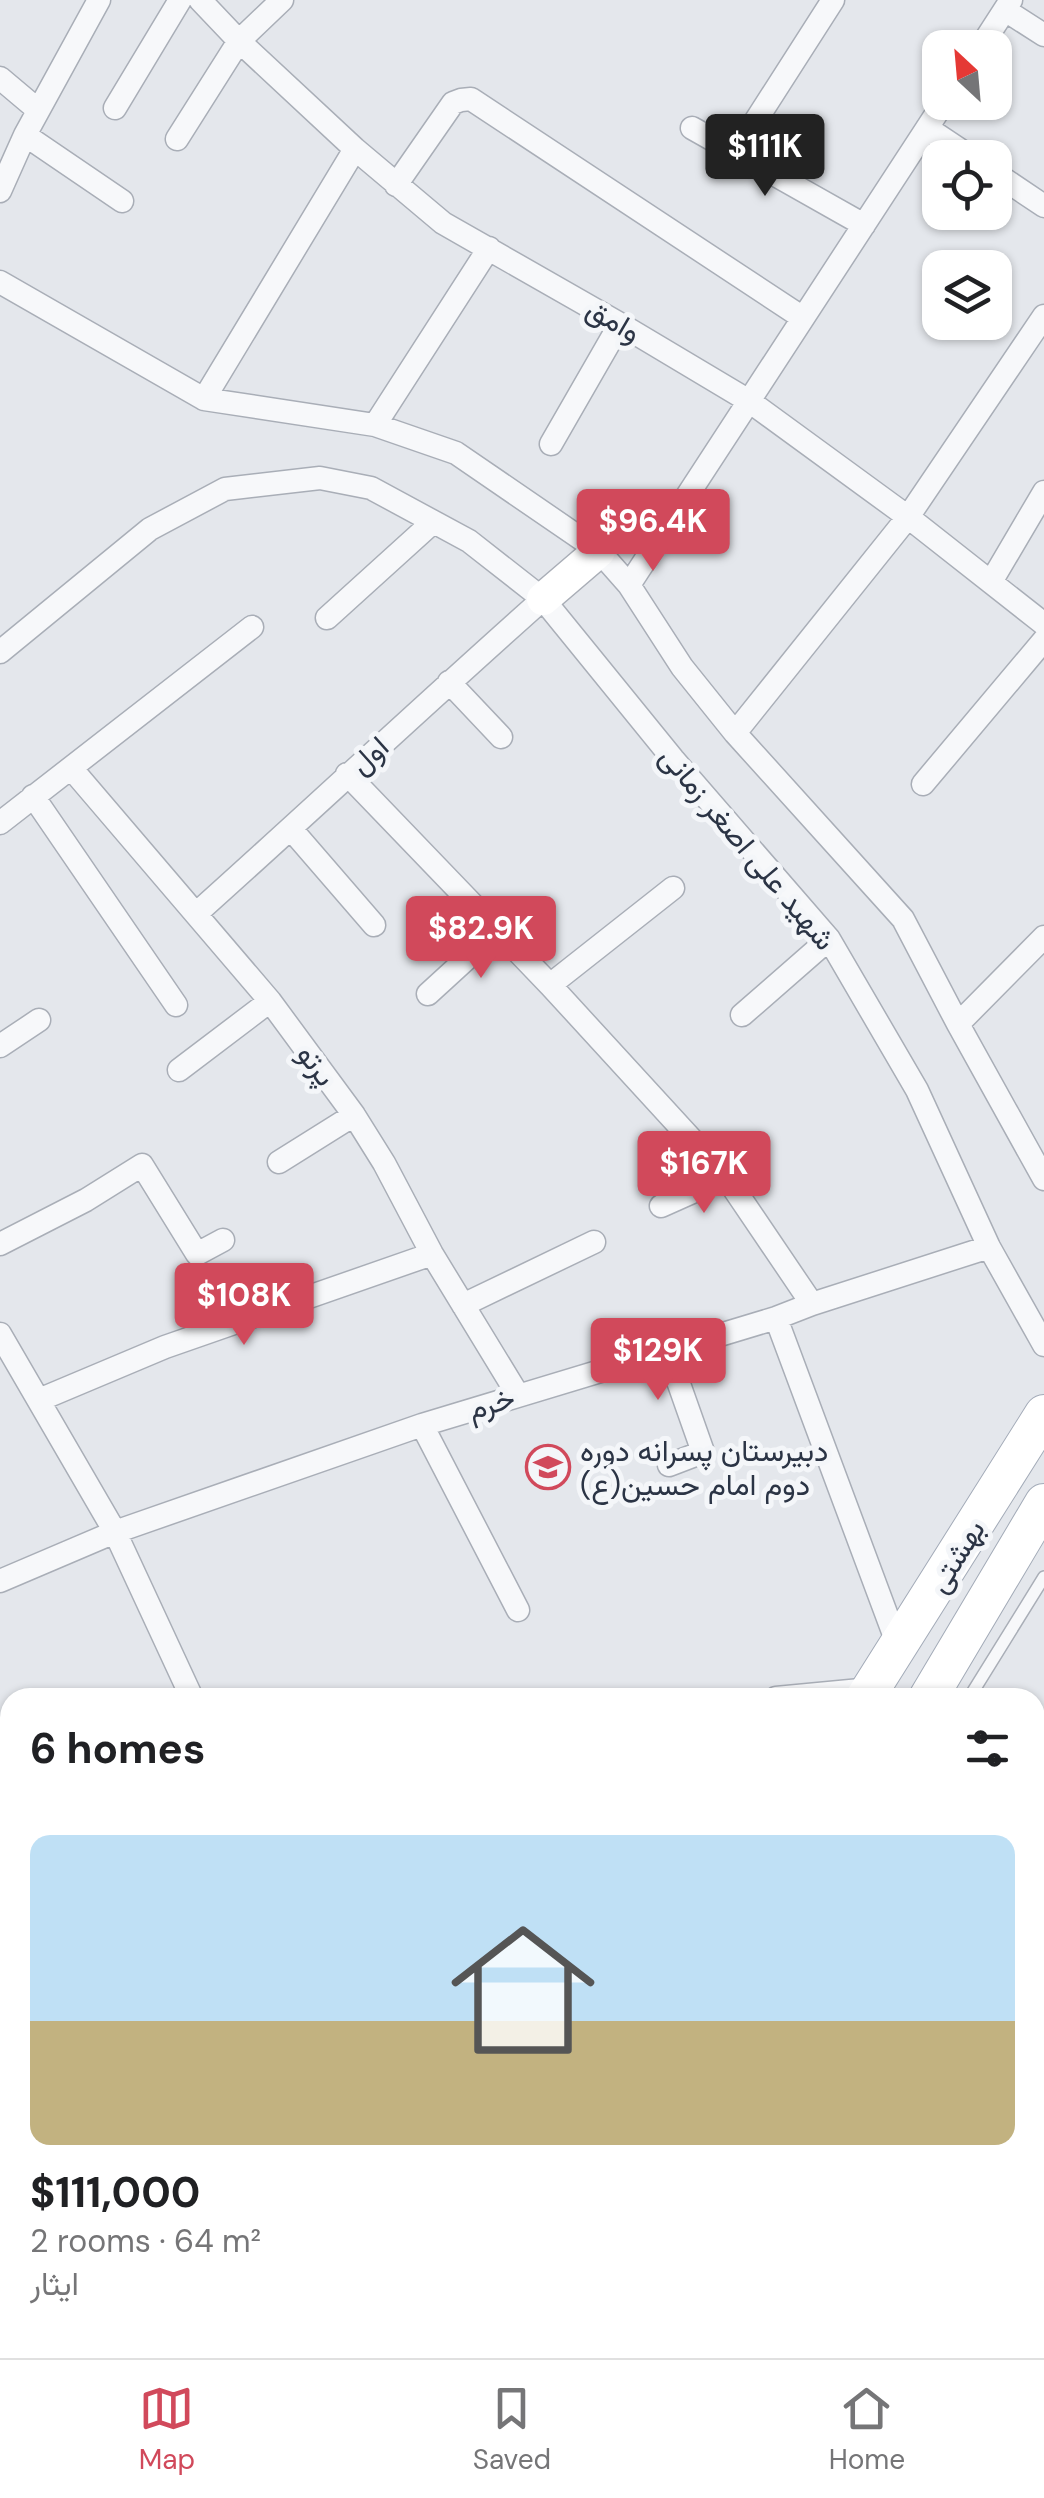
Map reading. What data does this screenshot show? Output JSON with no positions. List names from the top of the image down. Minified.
{"streets":{"main road":["بهشتی"],"street":["وامق","اول","شهید علی اصغر زمانی","پرتو","خرم"]},"crossings":[["اول","شهید علی اصغر زمانی"],["اول","پرتو"],["شهید علی اصغر زمانی","خرم"],["پرتو","خرم"]],"places":{"school or university":["دبیرستان پسرانه دوره دوم امام حسین(ع)"]},"north":"top left","page":{"price":["$111K","$96.4K","$82.9K","$167K","$108K","$129K"],"heading":"6 homes","list":[{"name":"$111,000","note":"2 rooms · 64 m² · ایثار"}],"tabs":["Map","Saved","Home"]}}
